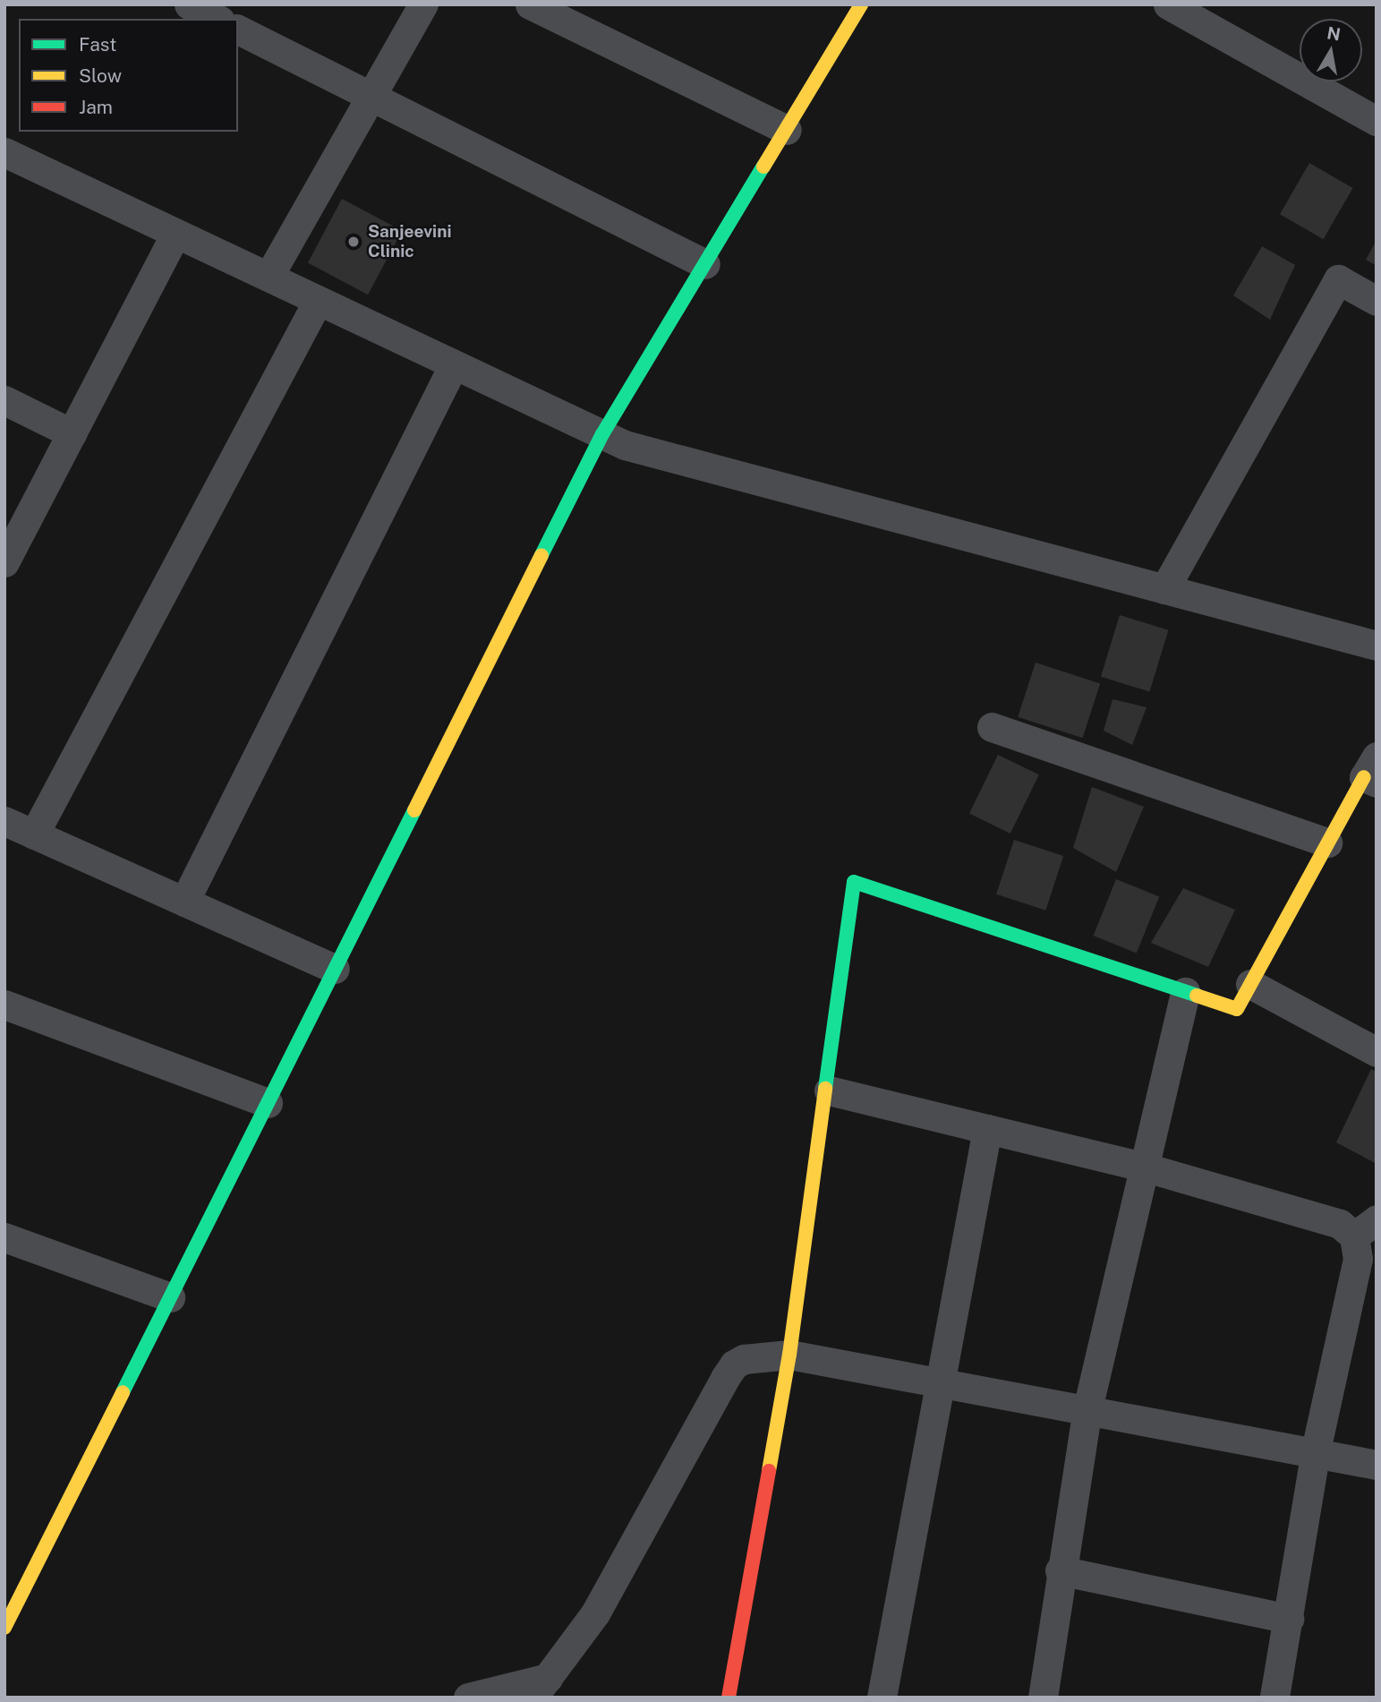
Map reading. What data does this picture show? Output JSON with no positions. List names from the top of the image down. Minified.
{"places":["Sanjeevini Clinic"],"legend":["Fast","Slow","Jam"],"north":"top"}
